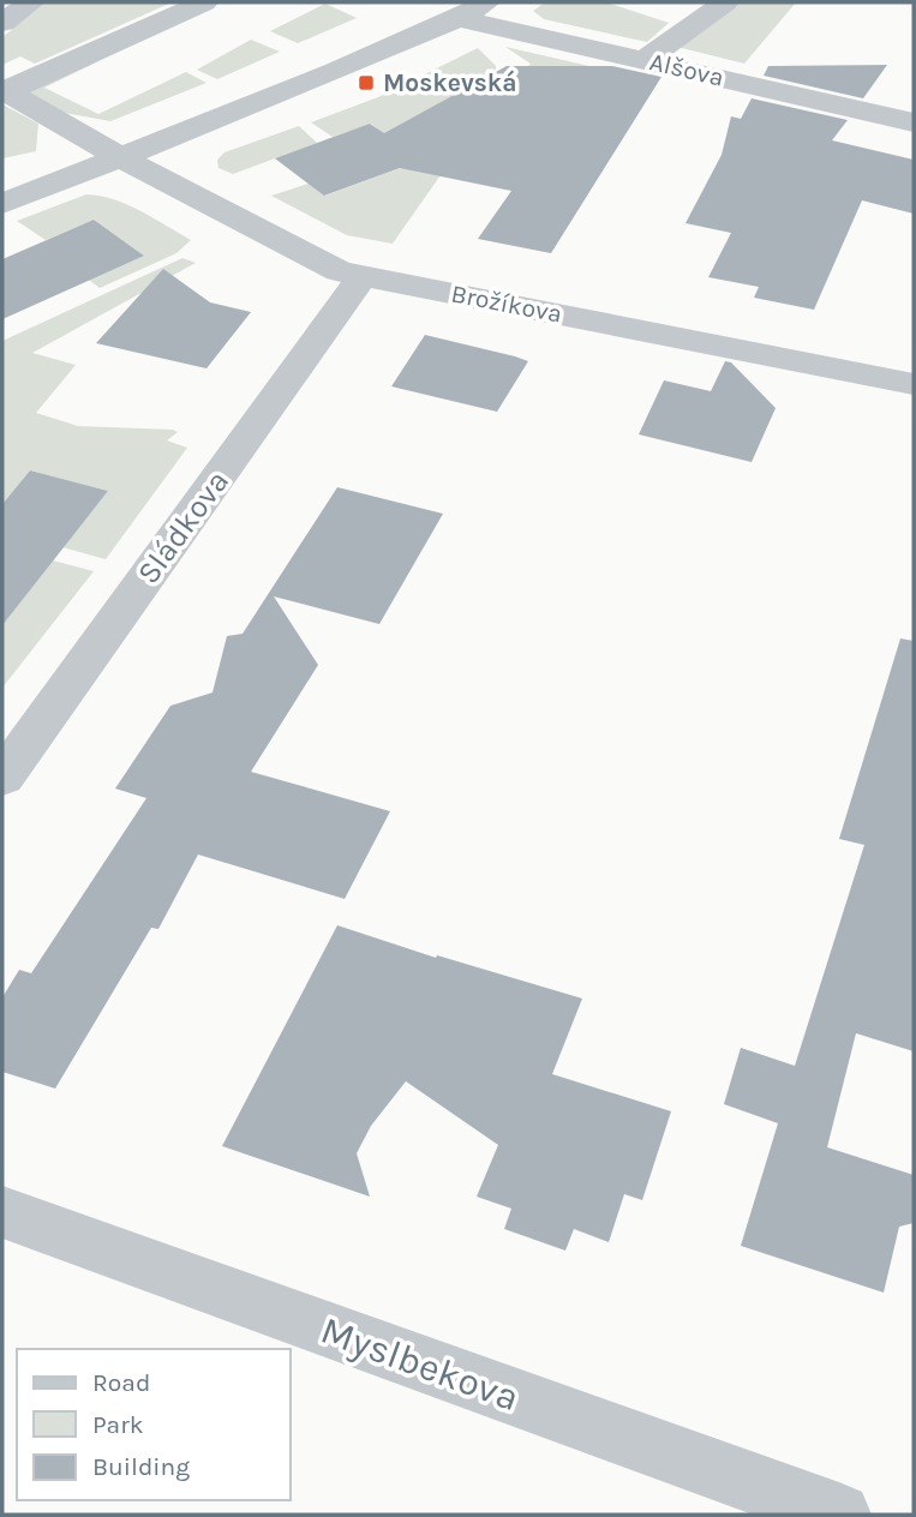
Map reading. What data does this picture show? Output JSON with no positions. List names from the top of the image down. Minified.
{"streets":{"street":["Alšova","Brožíkova","Sládkova","Myslbekova"]},"crossings":[["Brožíkova","Sládkova"]],"places":{"transit":["Moskevská"]},"legend":["Road","Park","Building"]}
